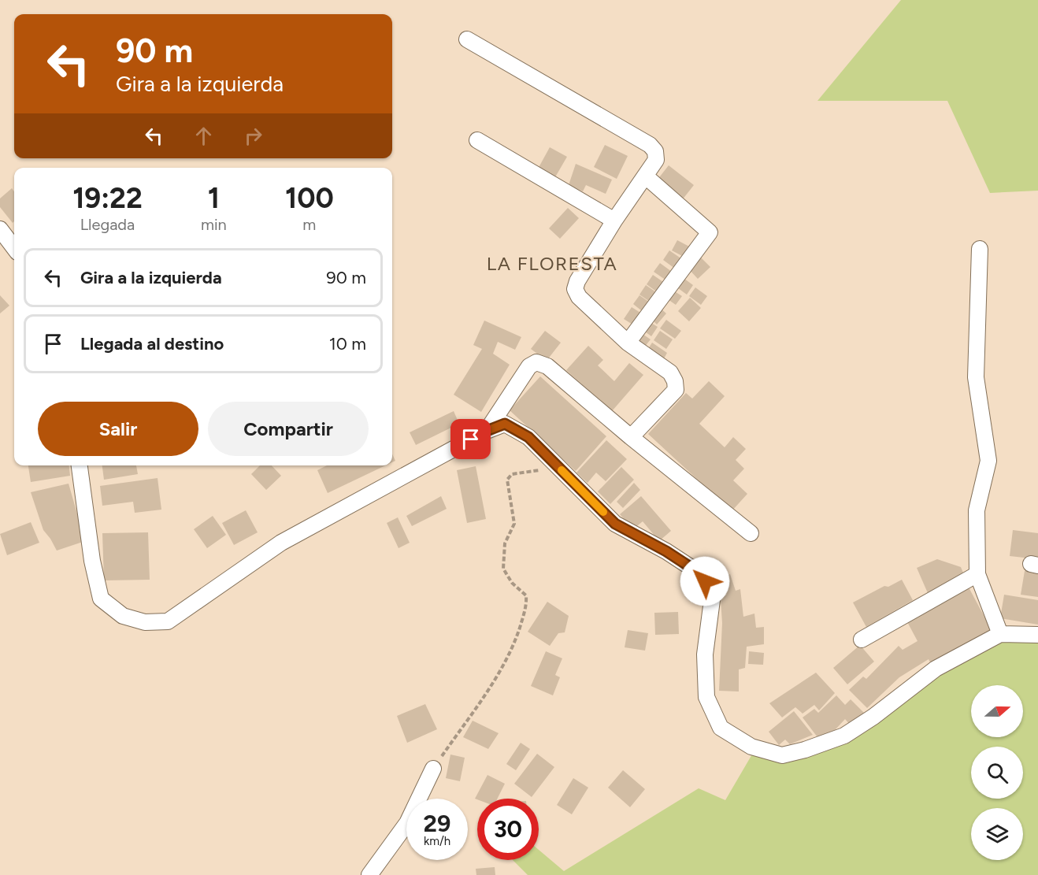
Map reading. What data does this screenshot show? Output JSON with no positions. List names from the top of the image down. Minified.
{"districts":["LA FLORESTA"],"north":"right","page":{"turn":["90 m","Gira a la izquierda"],"eta":["19:22","Llegada","1","min","100","m"],"list":[{"name":"Gira a la izquierda","value":"90 m"},{"name":"Llegada al destino","value":"10 m"}],"buttons":["Salir","Compartir"],"speed":"29 km/h","limit":"30"}}
